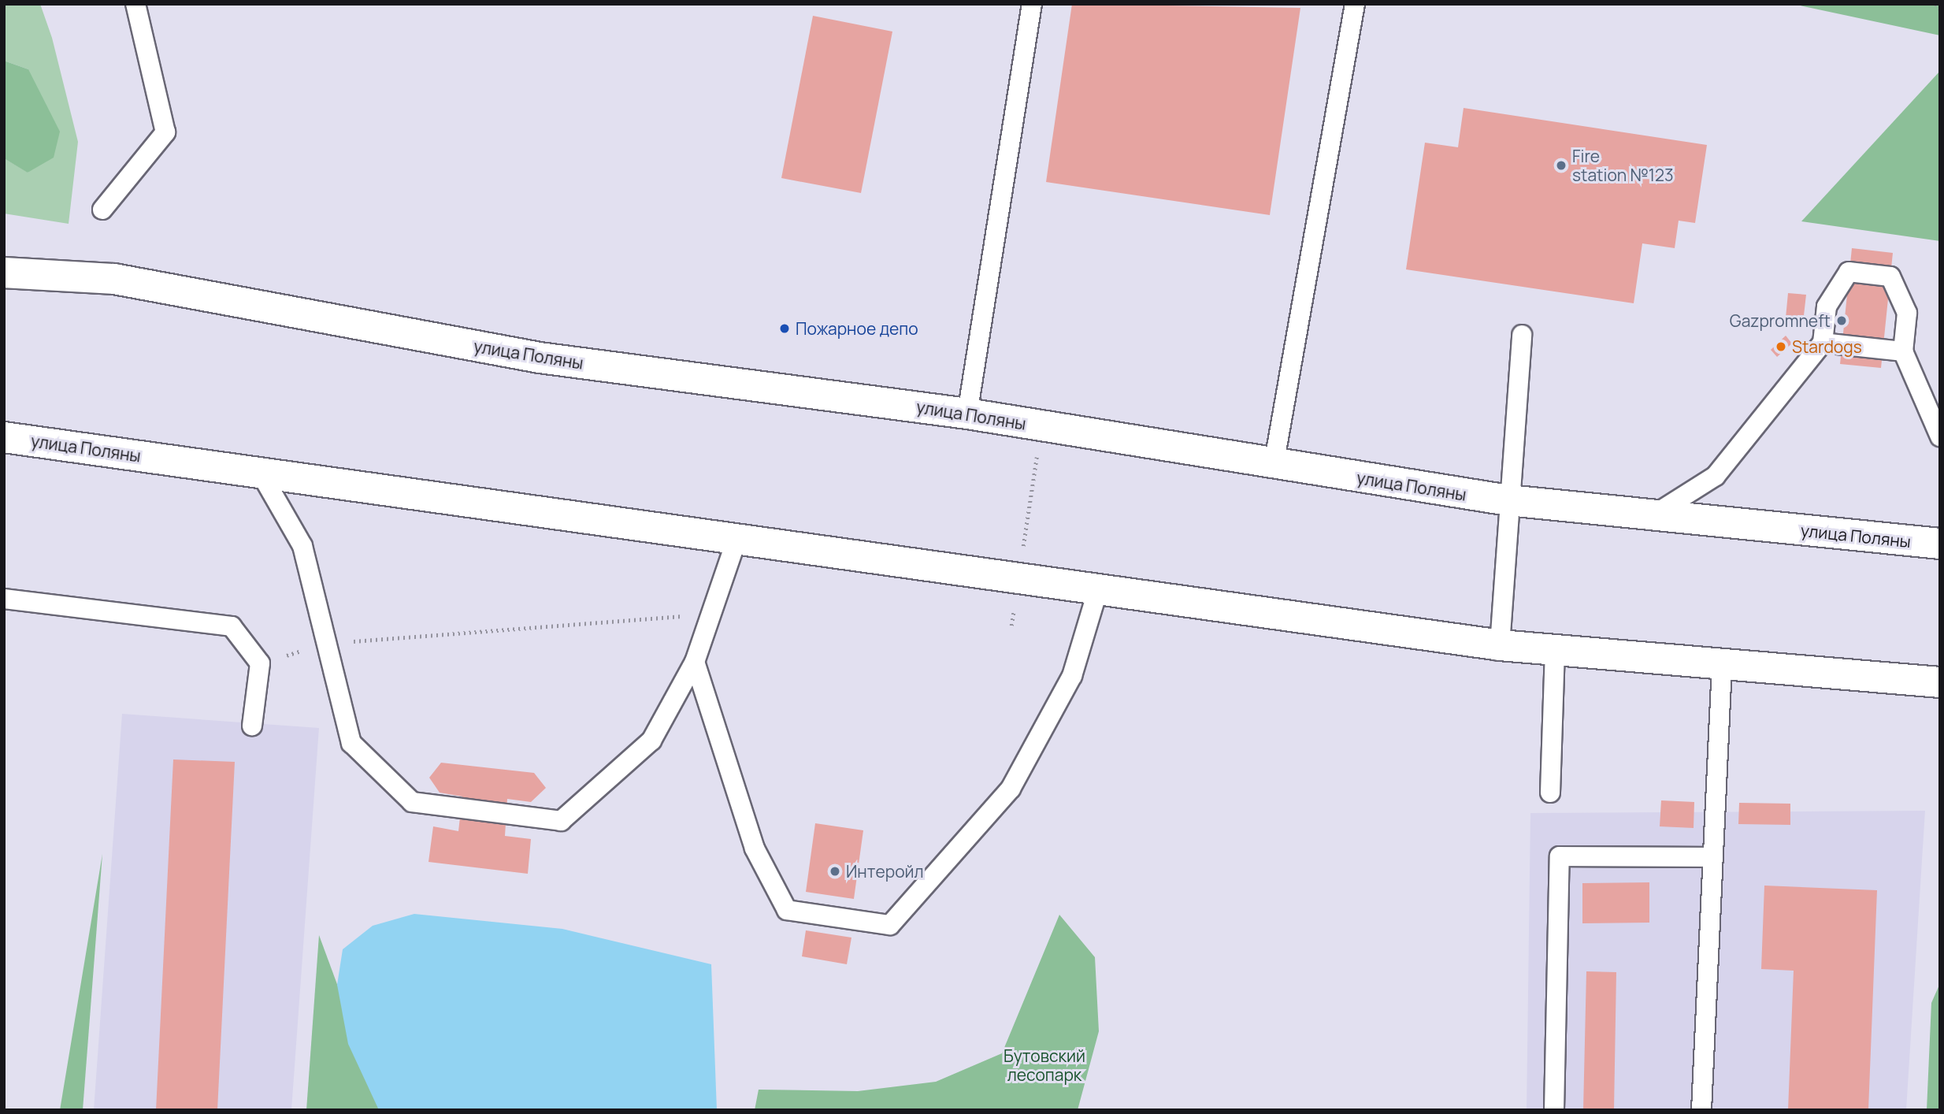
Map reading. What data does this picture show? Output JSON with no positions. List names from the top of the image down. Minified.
{"streets":{"main road":["улица Поляны"]},"parks":["Бутовский лесопарк"],"places":["Fire station №123","Gazpromneft","Пожарное депо","Stardogs","Интеройл"]}
